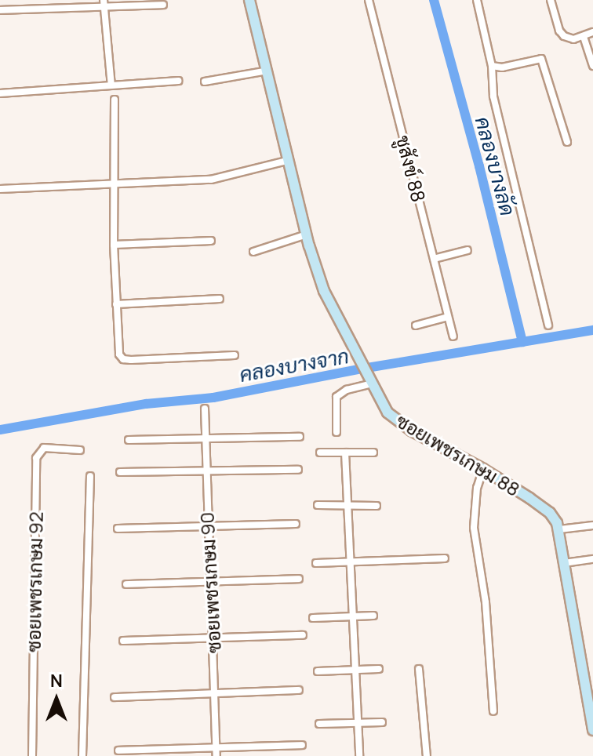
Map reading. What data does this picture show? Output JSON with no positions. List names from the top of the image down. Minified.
{"streets":{"street":["ชูสังข์ 88","ซอยเพชรเกษม 88","ซอยเพชรเกษม 92","ซอยเพชรเกษม 90"]},"water":["คลองบางลัด","คลองบางจาก"],"north":"top"}
